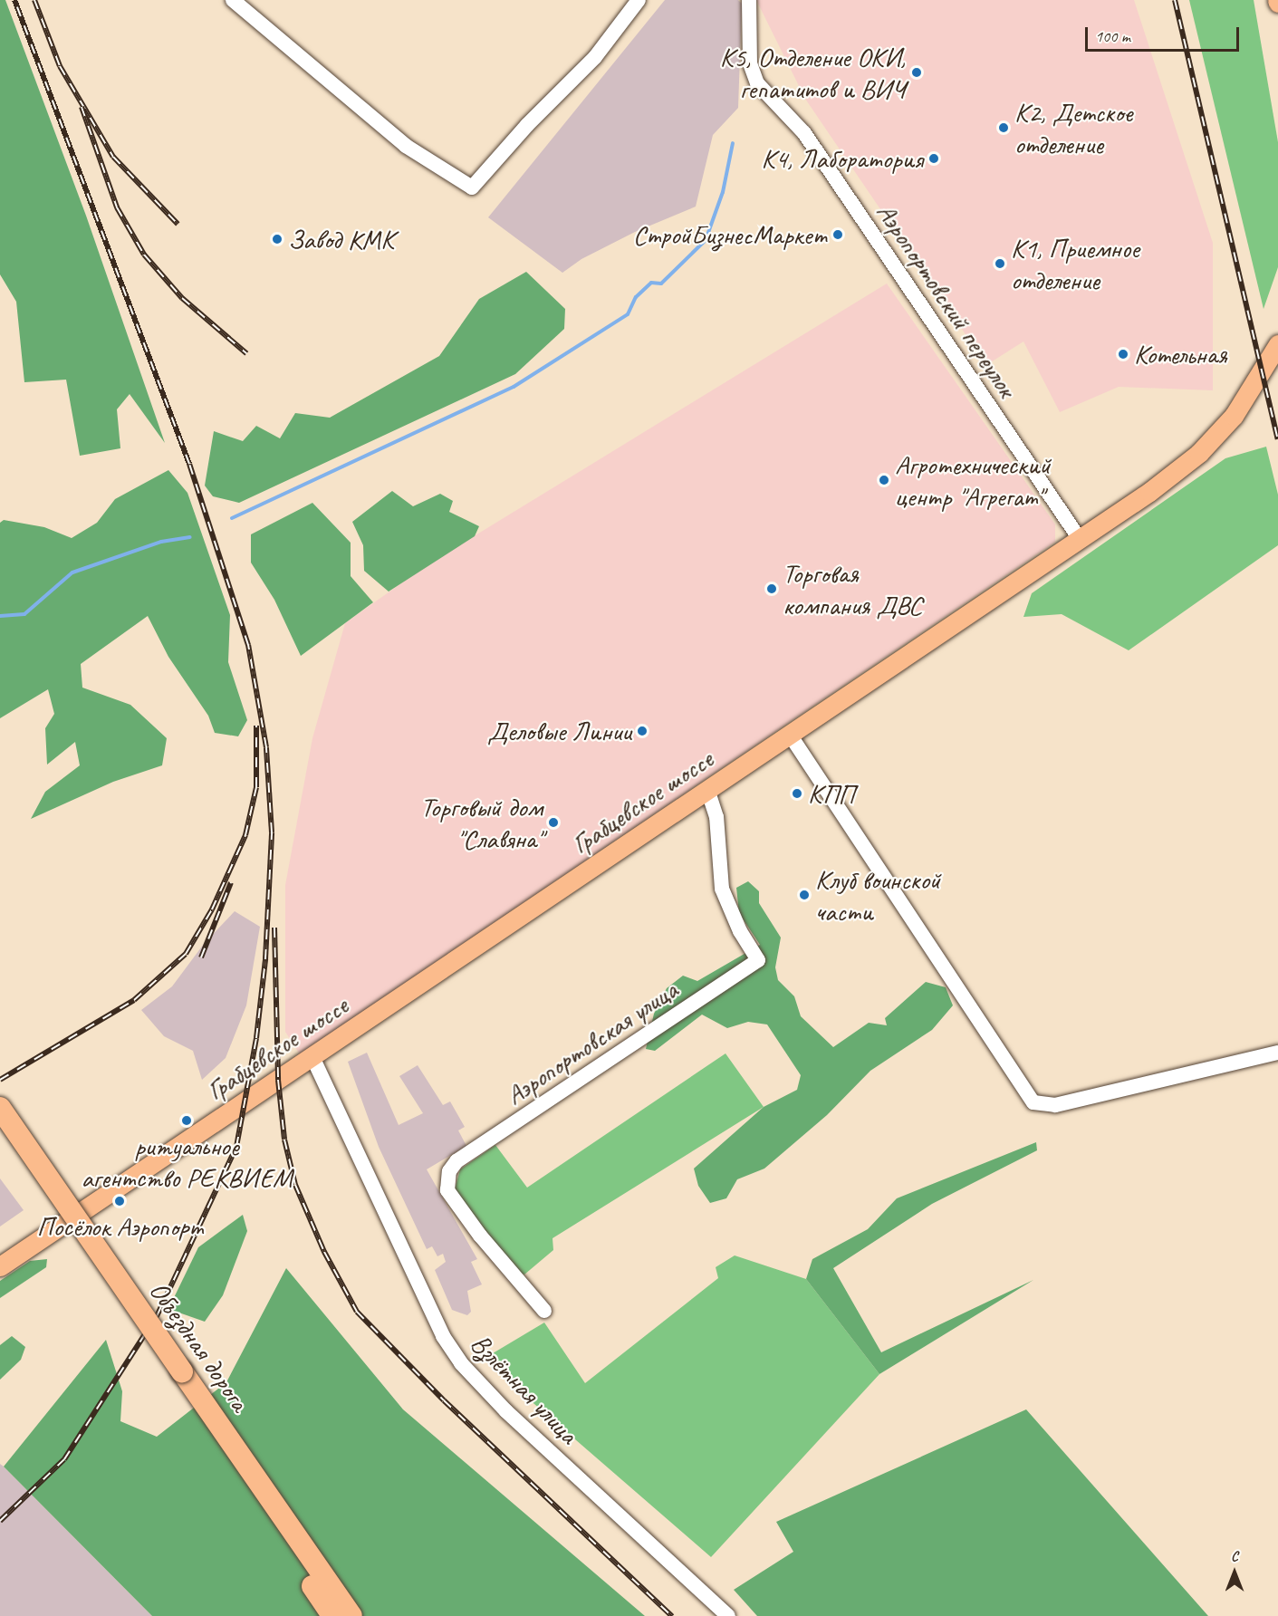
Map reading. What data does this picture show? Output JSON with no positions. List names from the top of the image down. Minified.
{"streets":{"highway":["Объездная дорога"],"main road":["Грабцевское шоссе"],"street":["Аэропортовский переулок","Аэропортовская улица","Взлётная улица"]},"crossings":[["Аэропортовский переулок","Грабцевское шоссе"],["Грабцевское шоссе","Аэропортовская улица"],["Грабцевское шоссе","Взлётная улица"]],"places":["К5, Отделение ОКИ, гепатитов и ВИЧ","К2, Детское отделение","К4, Лаборатория","СтройБизнесМаркет","Завод КМК","К1, Приемное отделение","Котельная","Агротехнический центр \"Агрегат\"","Торговая компания ДВС","Деловые Линии","КПП","Торговый дом \"Славяна\"","Клуб воинской части","ритуальное агентство РЕКВИЕМ","Посёлок Аэропорт"],"scale_bar":"100 m","north":"top"}
